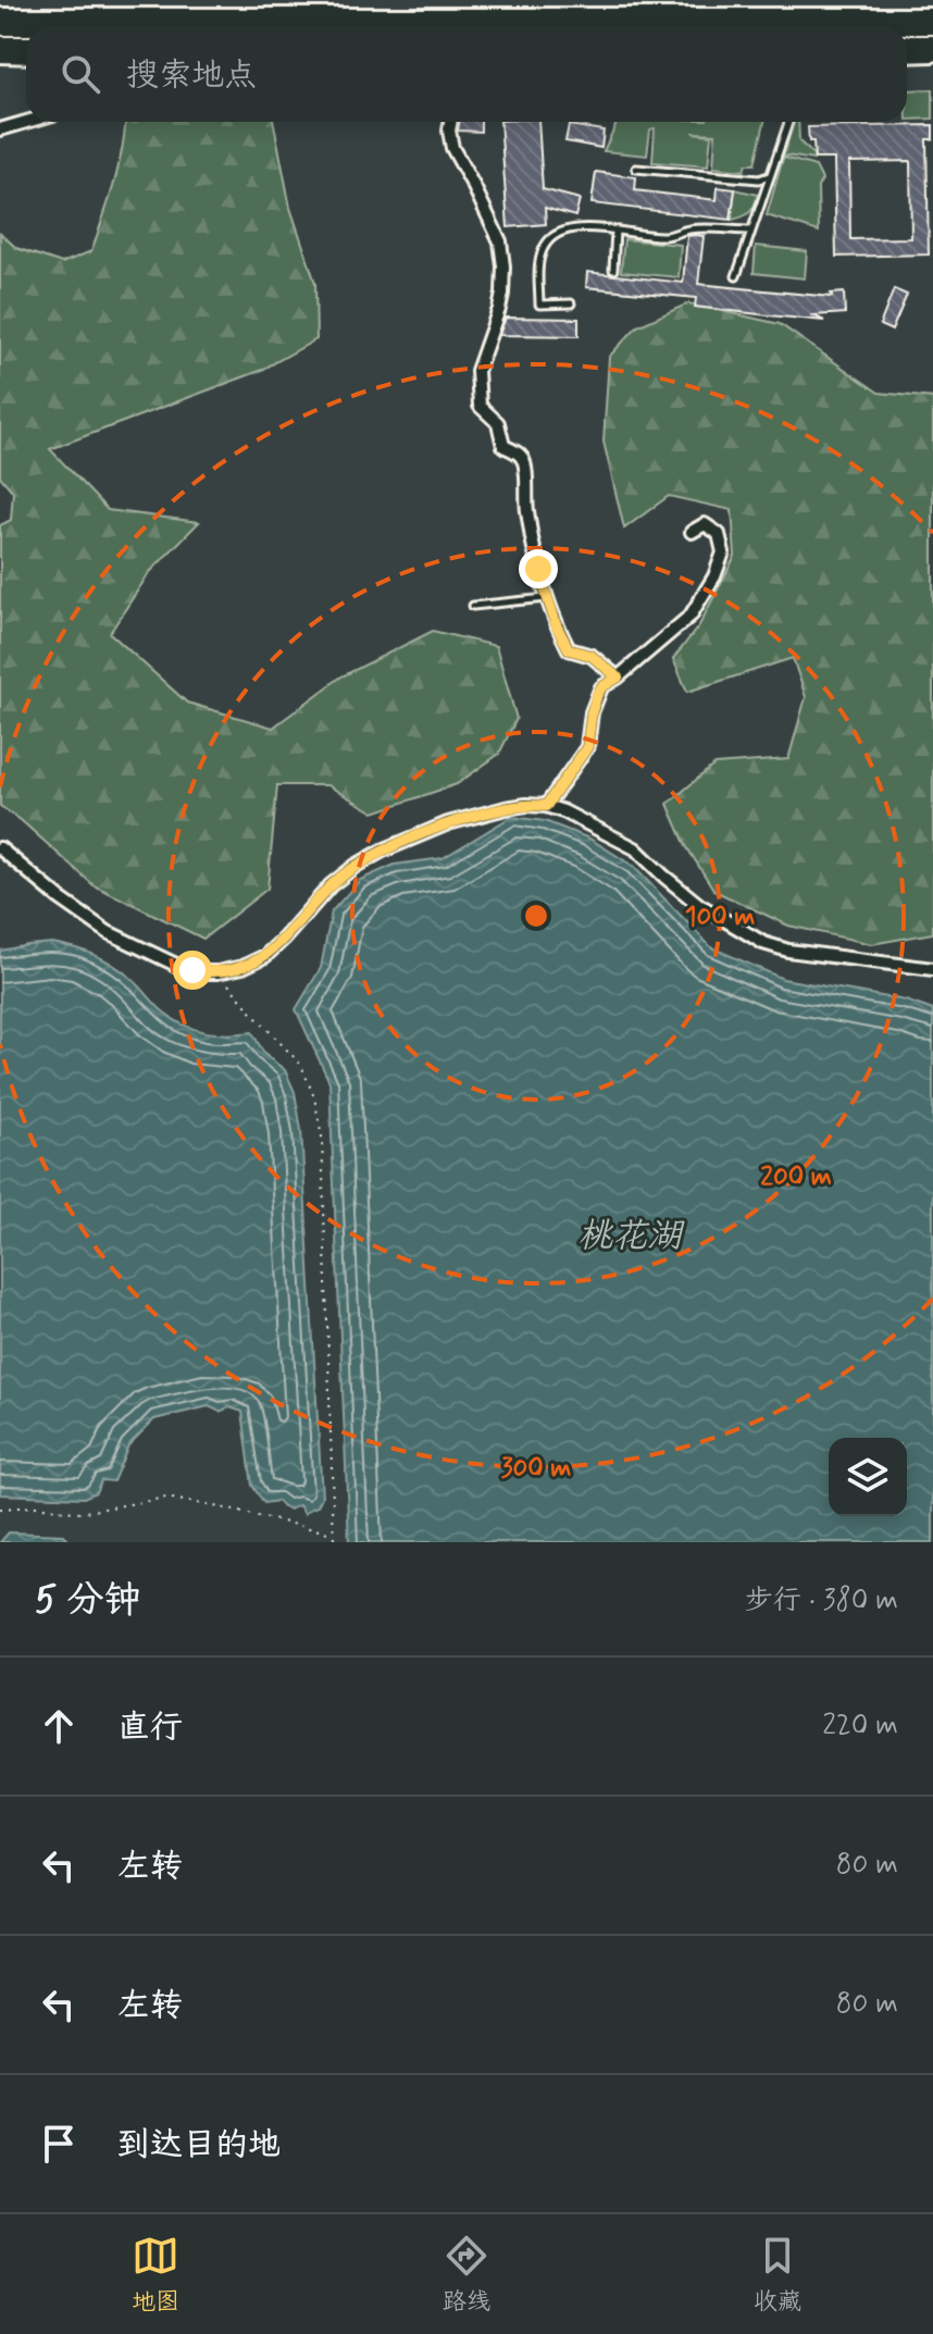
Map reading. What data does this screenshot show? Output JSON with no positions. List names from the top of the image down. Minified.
{"water":["桃花湖"],"page":{"search":"搜索地点","heading":["5 分钟","步行 · 380 m"],"list":[["直行","220 m"],["左转","80 m"],["左转","80 m"],"到达目的地"],"nav":["地图","路线","收藏"]},"rings":["100 m","200 m","300 m"]}
